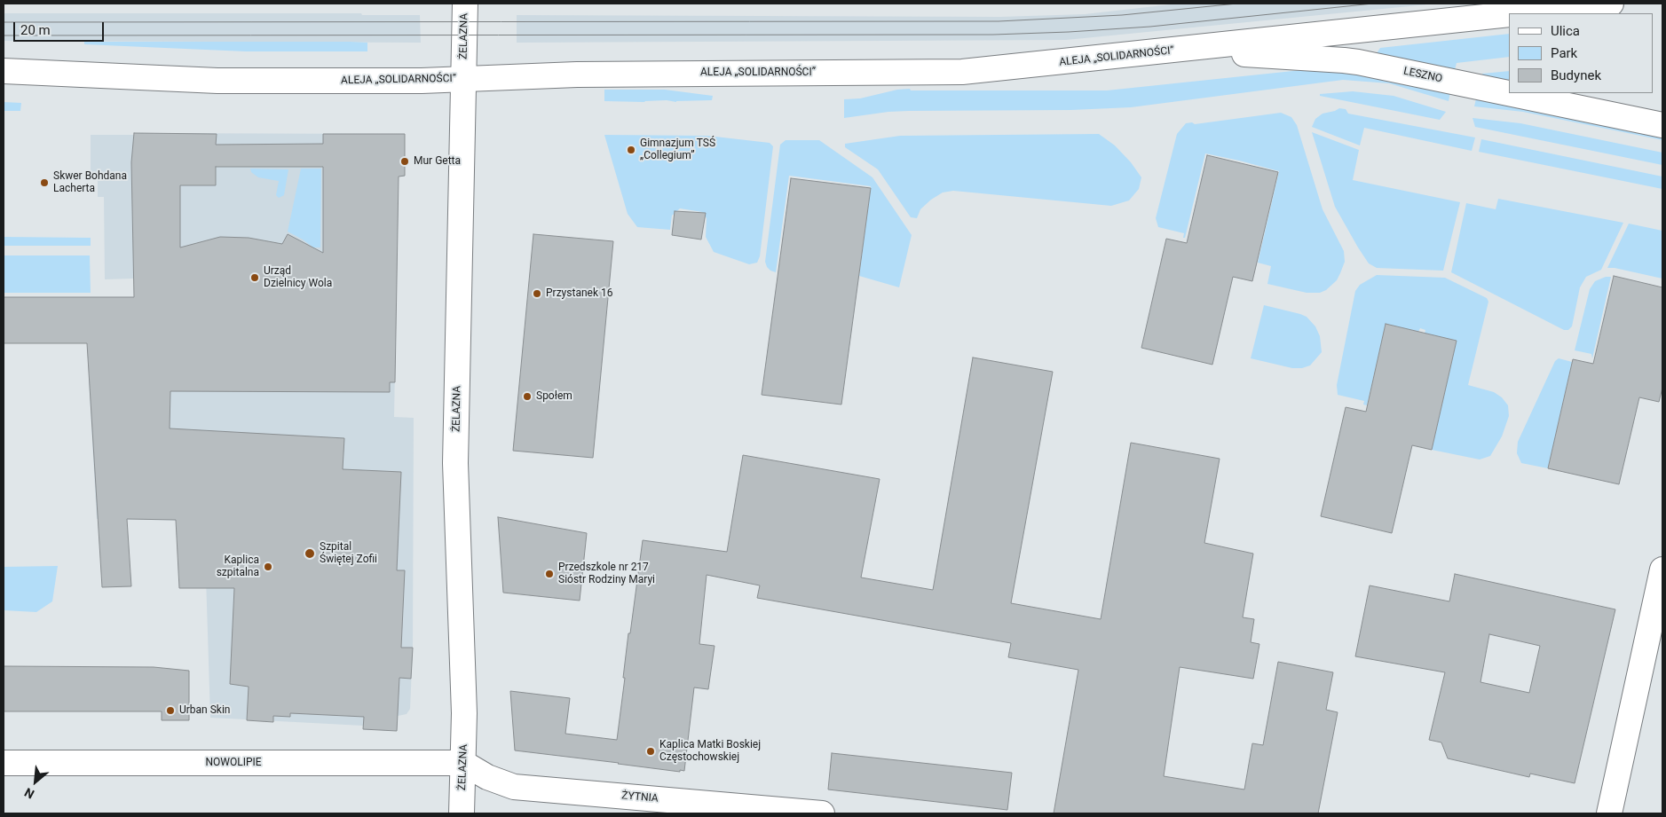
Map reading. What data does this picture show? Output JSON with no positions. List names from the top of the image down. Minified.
{"streets":{"main road":["ŻELAZNA","ALEJA „SOLIDARNOŚCI”","LESZNO","NOWOLIPIE","ŻYTNIA"]},"crossings":[["ŻELAZNA","ALEJA „SOLIDARNOŚCI”"],["ŻELAZNA","NOWOLIPIE"],["ŻELAZNA","ŻYTNIA"],["ALEJA „SOLIDARNOŚCI”","LESZNO"],["NOWOLIPIE","ŻYTNIA"]],"places":["Gimnazjum TSŚ „Collegium”","Mur Getta","Skwer Bohdana Lacherta","Urząd Dzielnicy Wola","Przystanek 16","Społem","Szpital Świętej Zofii","Kaplica szpitalna","Przedszkole nr 217 Sióstr Rodziny Maryi","Urban Skin","Kaplica Matki Boskiej Częstochowskiej"],"legend":["Ulica","Park","Budynek"],"scale_bar":"20 m","north":"bottom left"}
